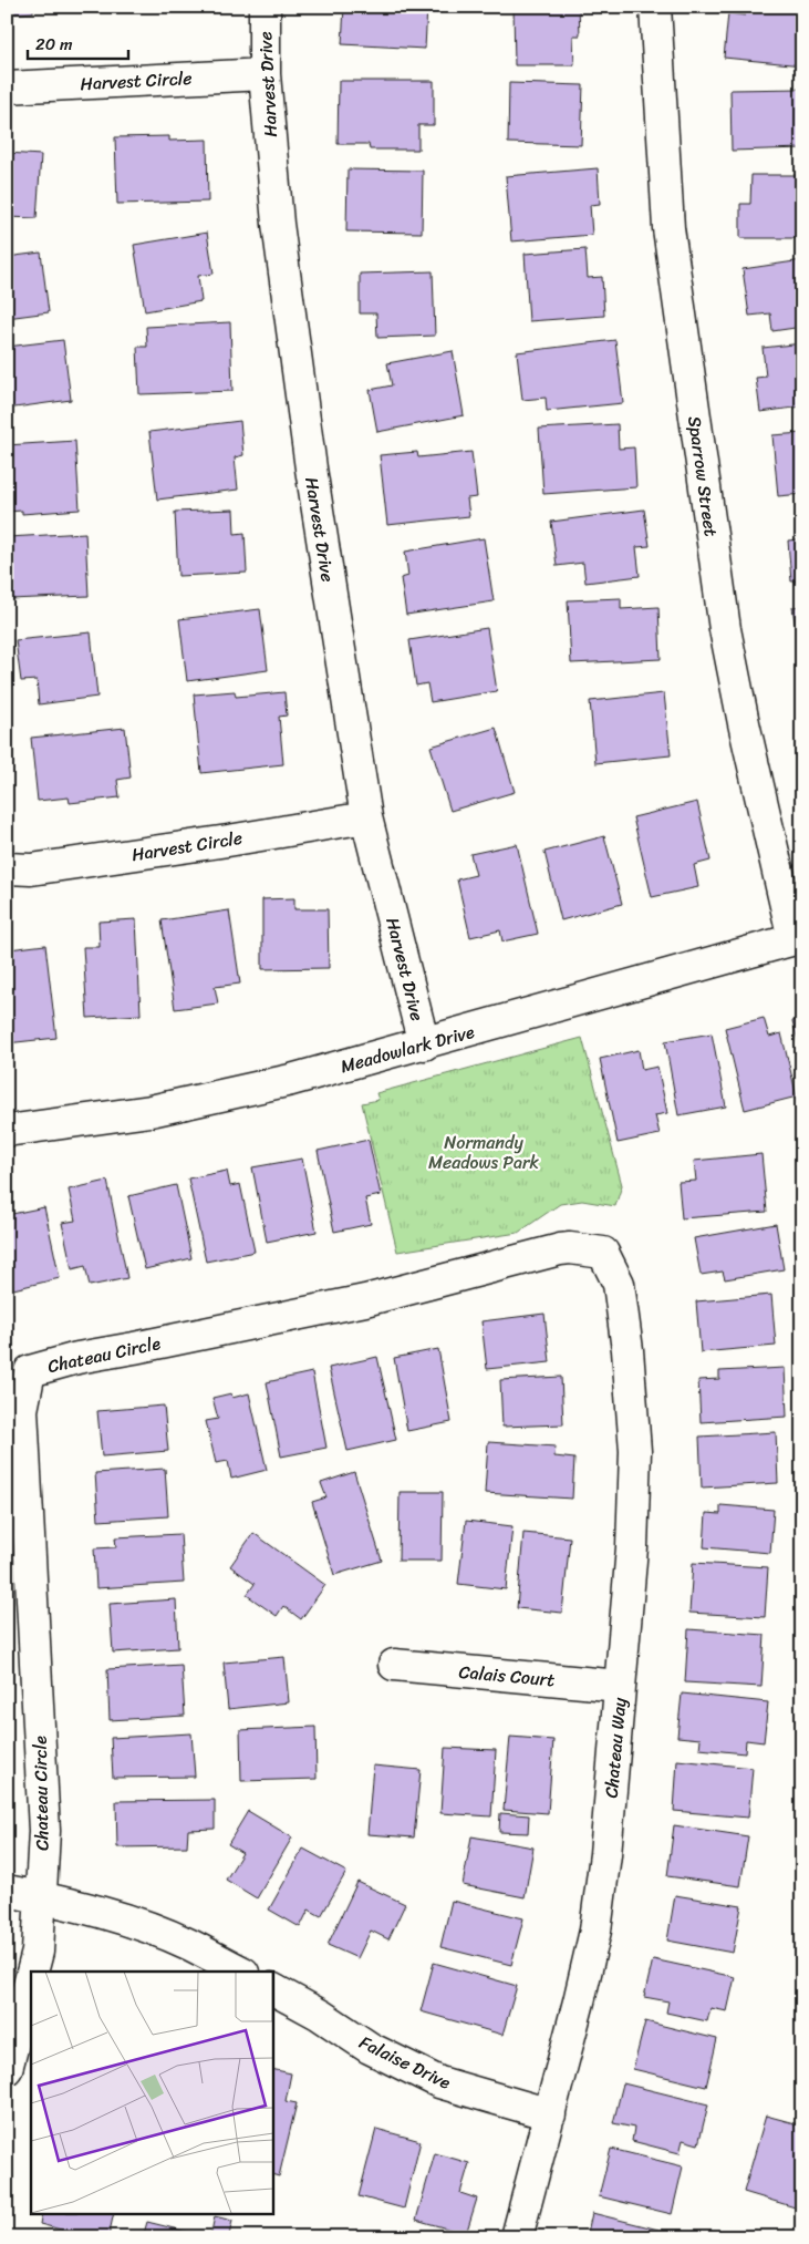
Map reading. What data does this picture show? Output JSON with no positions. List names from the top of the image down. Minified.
{"streets":{"street":["Harvest Circle","Harvest Drive","Sparrow Street","Meadowlark Drive","Chateau Circle","Calais Court","Chateau Way","Falaise Drive"]},"crossings":[["Harvest Circle","Harvest Drive"],["Harvest Drive","Meadowlark Drive"],["Sparrow Street","Meadowlark Drive"],["Chateau Circle","Chateau Way"],["Calais Court","Chateau Way"],["Chateau Way","Falaise Drive"]],"parks":["Normandy Meadows Park"],"scale_bar":"20 m"}
